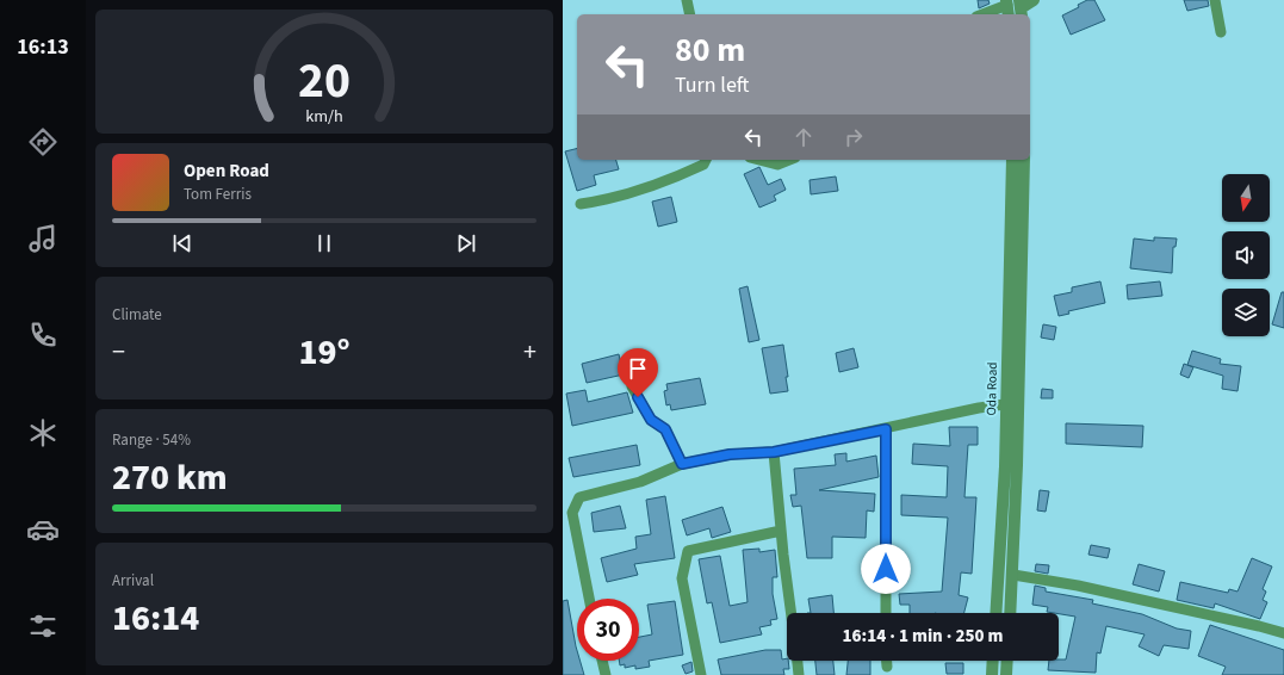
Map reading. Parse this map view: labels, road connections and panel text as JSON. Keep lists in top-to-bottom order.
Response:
{
  "streets": {
    "street": ["Oda Road"]
  },
  "north": "bottom",
  "page": {
    "tabs": "16:13",
    "turn": ["80 m", "Turn left"],
    "song": ["Open Road", "Tom Ferris"],
    "tile": [
      "Climate",
      ["Range · 54%", "270 km"],
      ["Arrival", "16:14"]
    ],
    "heat": ["−", "19°", "+"],
    "limit": "30",
    "trip": "16:14 · 1 min · 250 m",
    "gauge": ["20", "km/h"]
  }
}
